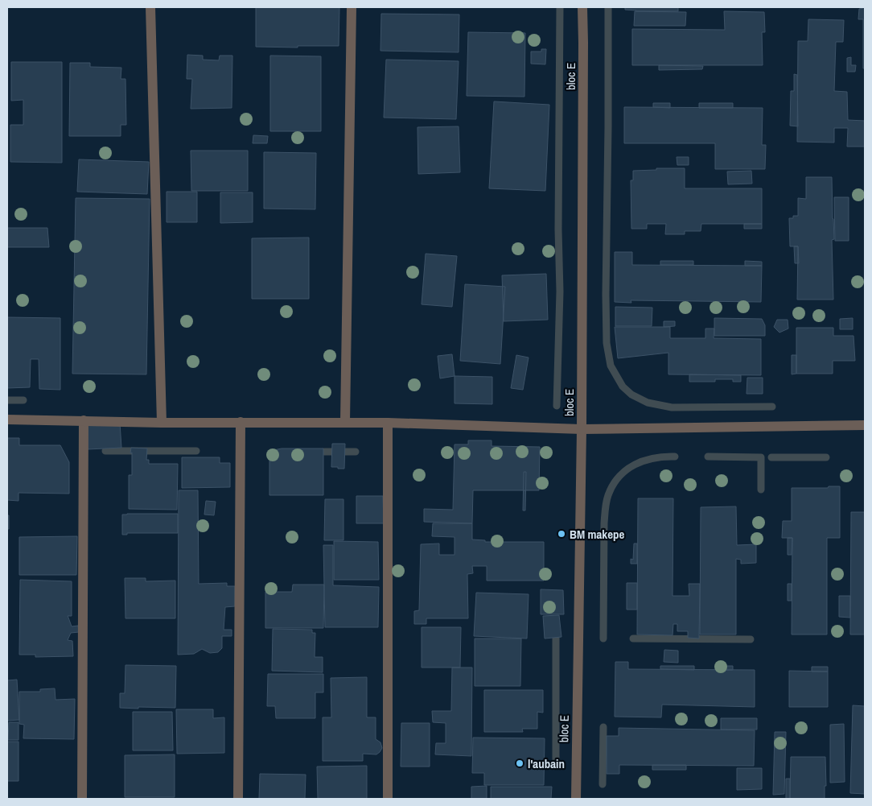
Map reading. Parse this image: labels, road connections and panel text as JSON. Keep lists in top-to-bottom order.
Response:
{
  "streets": {
    "street": ["bloc E"]
  },
  "places": ["BM makepe", "l'aubain"]
}
